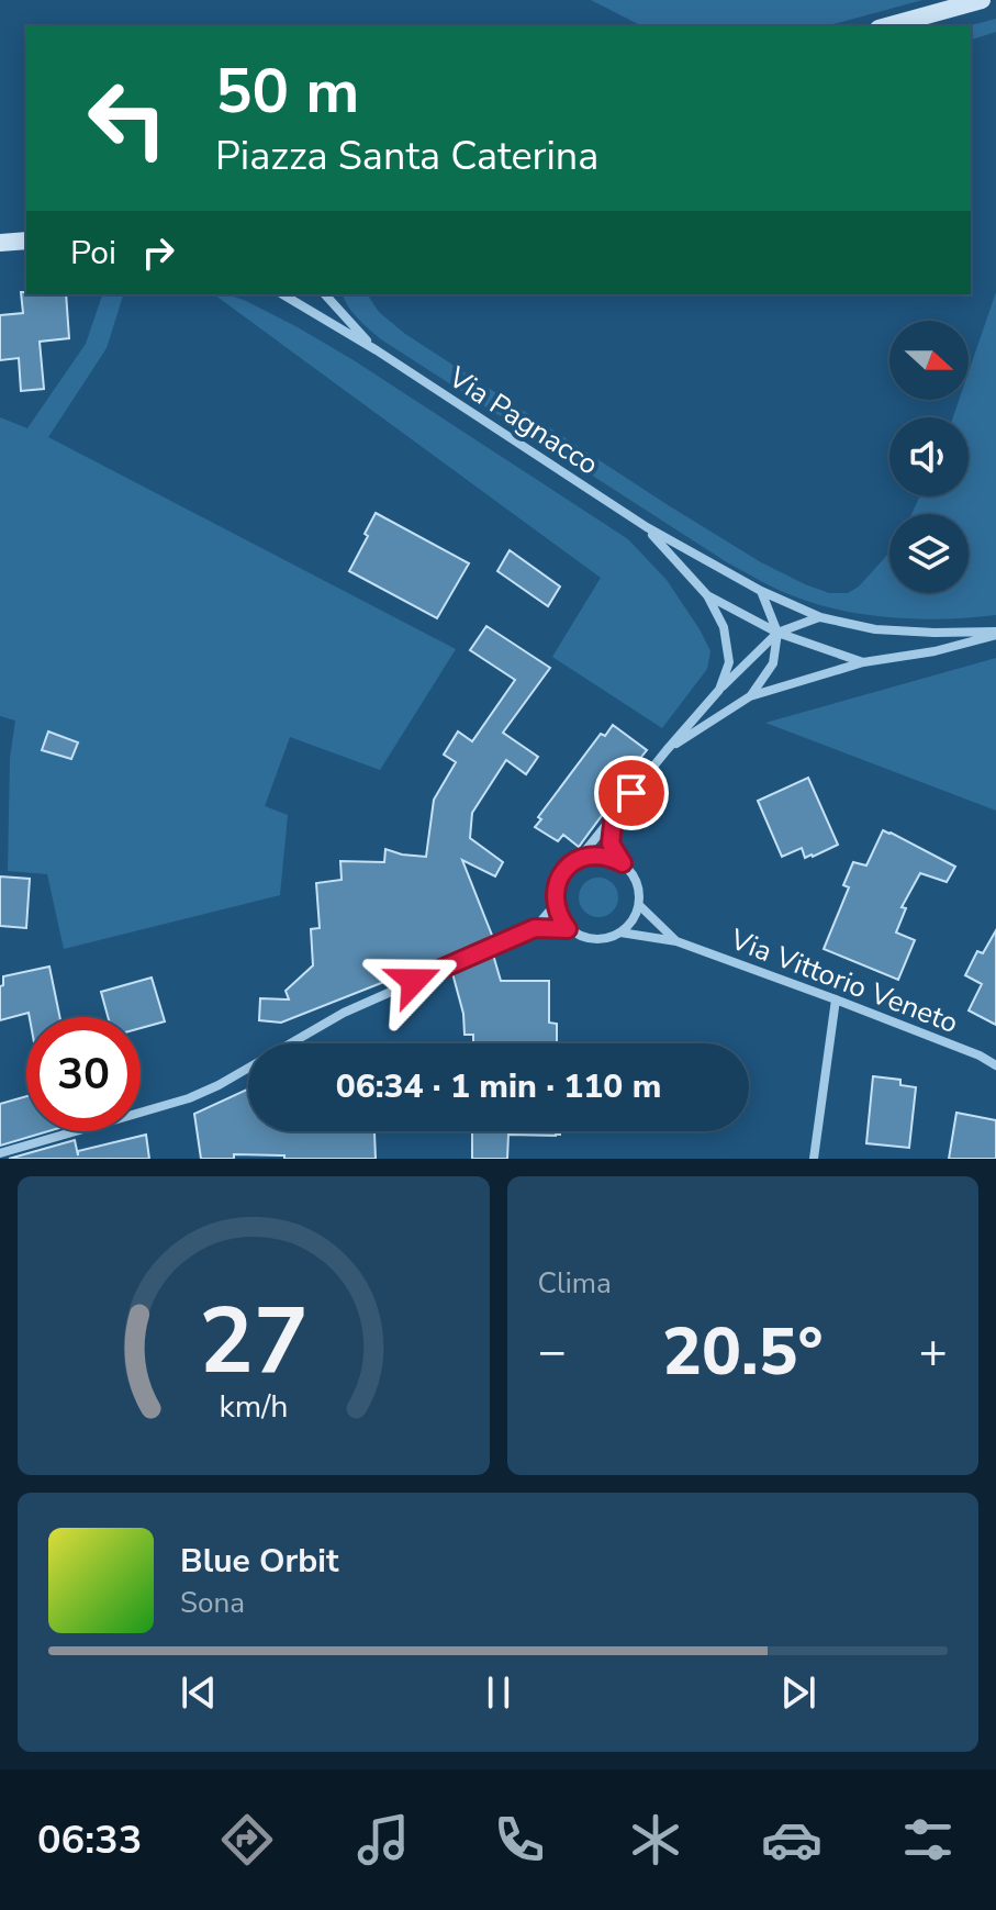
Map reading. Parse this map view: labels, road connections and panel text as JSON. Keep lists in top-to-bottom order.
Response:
{
  "streets": {
    "street": ["Via Pagnacco", "Via Vittorio Veneto"]
  },
  "crossings": [
    ["Via Pagnacco", "Via Vittorio Veneto"]
  ],
  "north": "right",
  "page": {
    "turn": ["50 m", "Piazza Santa Caterina"],
    "then": "Poi",
    "limit": "30",
    "trip": "06:34 · 1 min · 110 m",
    "tile": "Clima",
    "heat": ["−", "20.5°", "+"],
    "song": ["Blue Orbit", "Sona"],
    "tabs": "06:33",
    "gauge": ["27", "km/h"]
  }
}
